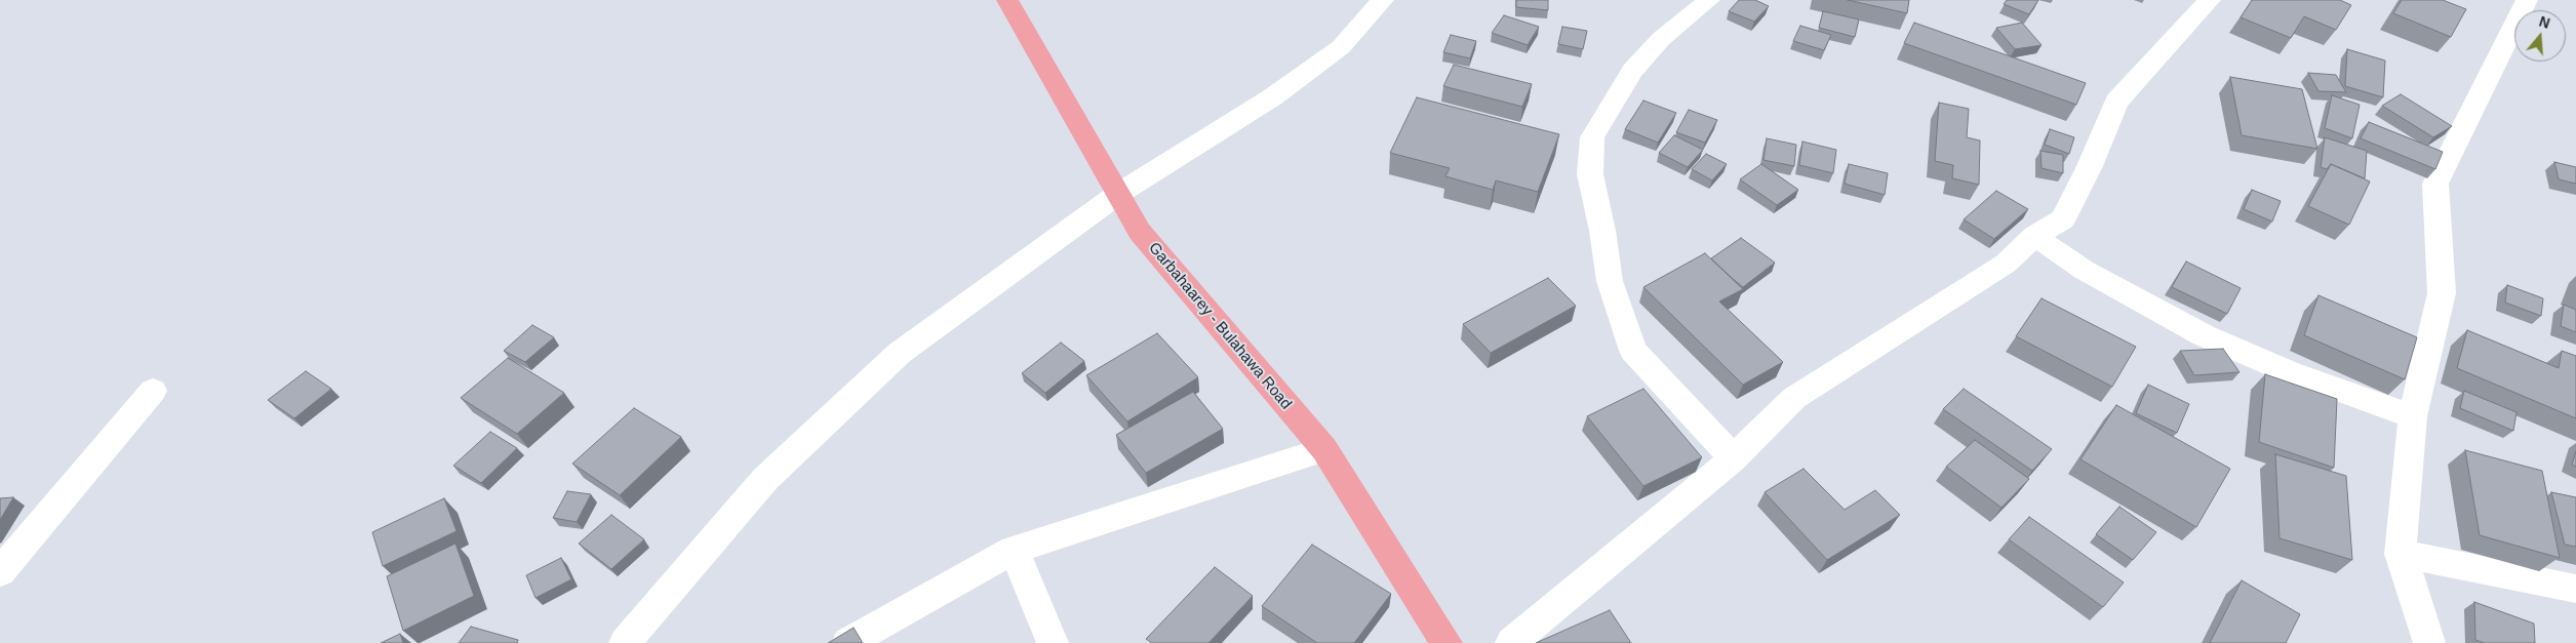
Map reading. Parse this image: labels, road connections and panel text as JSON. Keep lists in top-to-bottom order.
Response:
{
  "streets": {
    "main road": ["Garbahaarey - Bulahawa Road"]
  },
  "north": "top"
}
